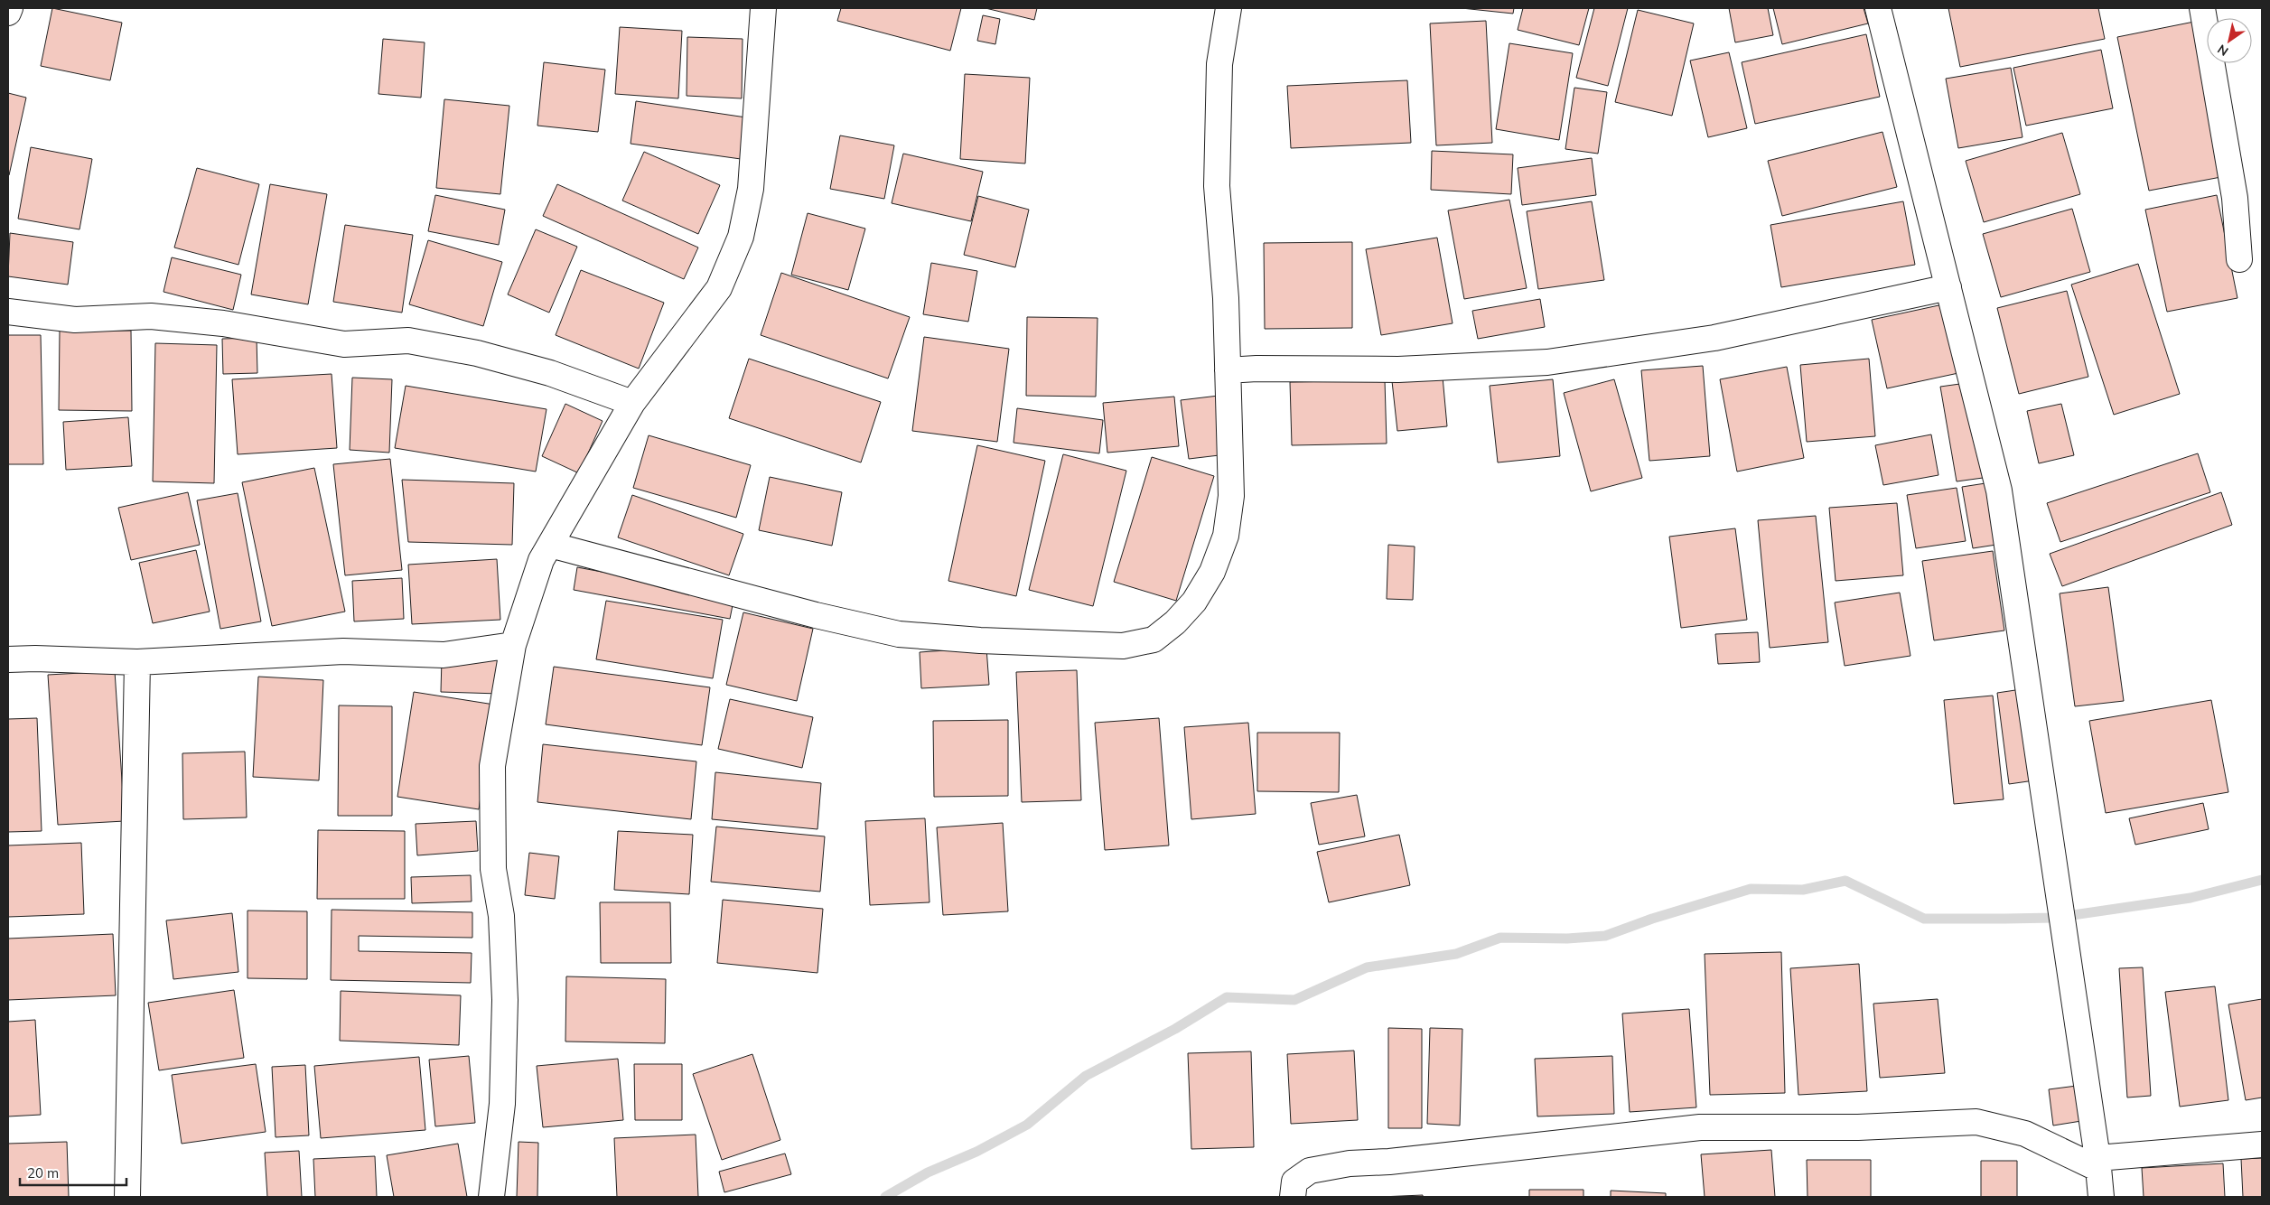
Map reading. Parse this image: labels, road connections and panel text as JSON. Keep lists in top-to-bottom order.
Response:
{
  "scale_bar": "20 m",
  "north": "bottom left"
}
